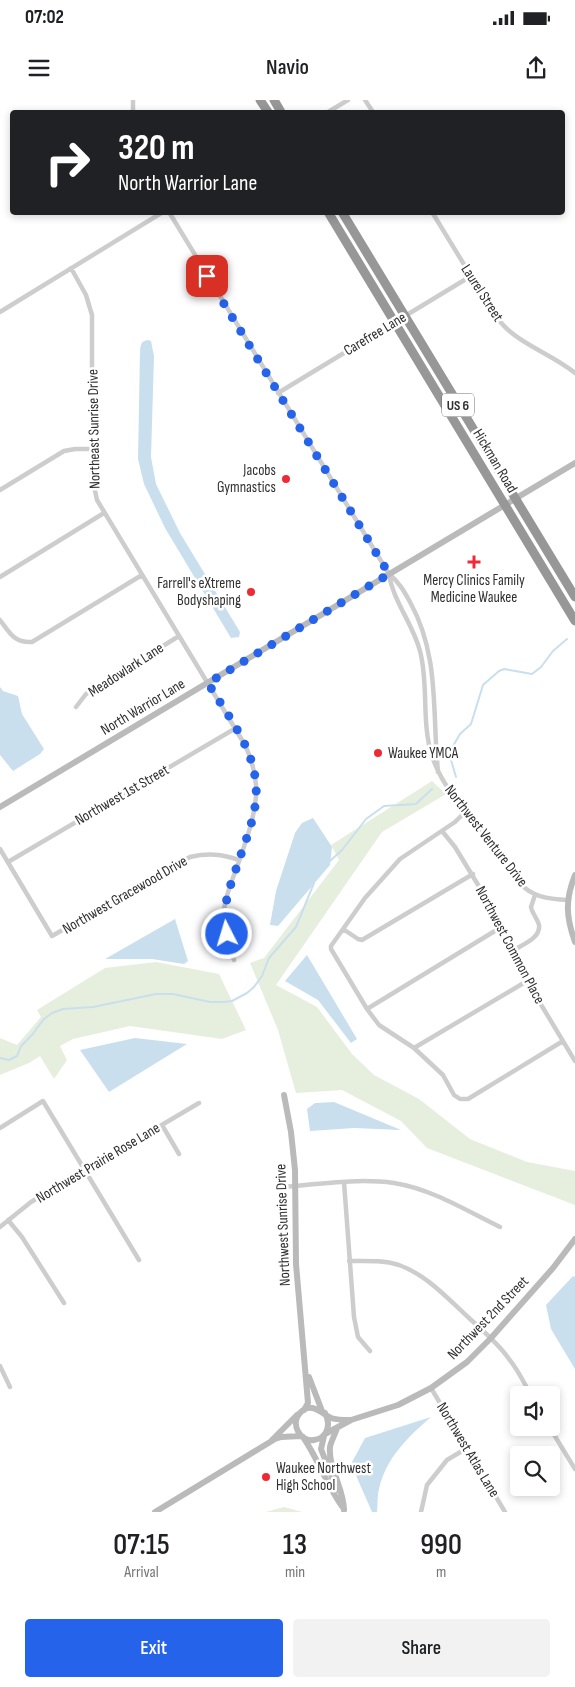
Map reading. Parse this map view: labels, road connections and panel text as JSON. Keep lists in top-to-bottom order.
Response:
{
  "streets": {
    "highway": ["US 6", "Hickman Road"],
    "street": [
      "Laurel Street",
      "Carefree Lane",
      "Northeast Sunrise Drive",
      "Meadowlark Lane",
      "North Warrior Lane",
      "Northwest 1st Street",
      "Northwest Venture Drive",
      "Northwest Gracewood Drive",
      "Northwest Common Place",
      "Northwest Prairie Rose Lane",
      "Northwest Sunrise Drive",
      "Northwest 2nd Street",
      "Northwest Atlas Lane"
    ]
  },
  "crossings": [
    ["Laurel Street", "Carefree Lane"],
    ["Carefree Lane", "Hickman Road"],
    ["Northeast Sunrise Drive", "Meadowlark Lane"],
    ["Northeast Sunrise Drive", "North Warrior Lane"],
    ["Hickman Road", "North Warrior Lane"],
    ["North Warrior Lane", "Northwest Venture Drive"],
    ["Northwest 1st Street", "Northwest Gracewood Drive"],
    ["Northwest Sunrise Drive", "Northwest 2nd Street"],
    ["Northwest 2nd Street", "Northwest Atlas Lane"]
  ],
  "places": {
    "other": [
      "Jacobs Gymnastics",
      "Farrell's eXtreme Bodyshaping",
      "Waukee YMCA",
      "Waukee Northwest High School"
    ],
    "health": ["Mercy Clinics Family Medicine Waukee"]
  },
  "page": {
    "status": "07:02",
    "header": "Navio",
    "turn": ["320 m", "North Warrior Lane"],
    "eta": [
      "07:15",
      "Arrival",
      "13",
      "min",
      "990",
      "m"
    ],
    "buttons": ["Exit", "Share"]
  }
}
